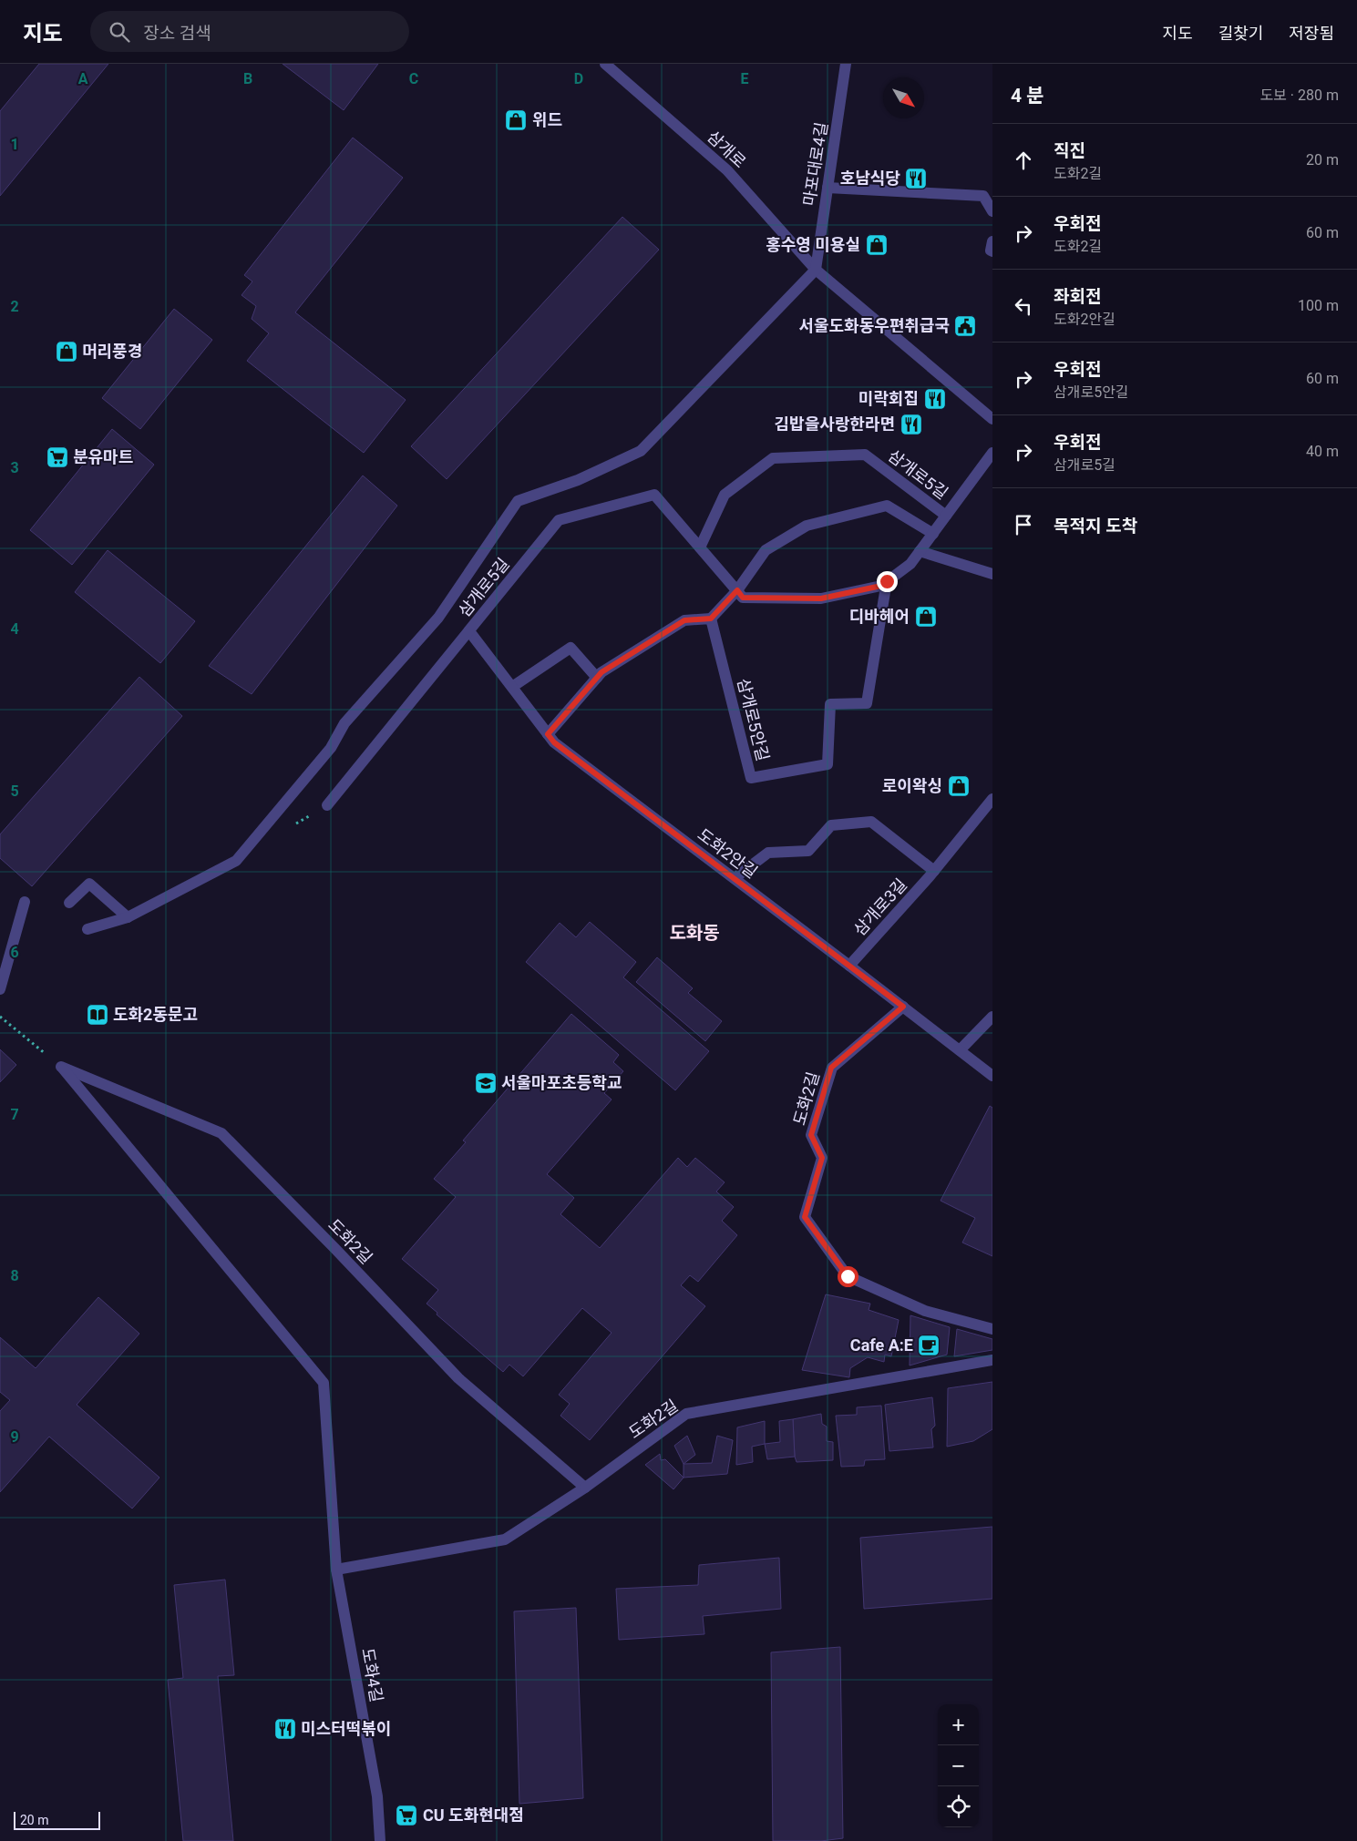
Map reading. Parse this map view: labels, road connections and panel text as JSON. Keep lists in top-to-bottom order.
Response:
{
  "streets": {
    "street": [
      "삼개로",
      "마포대로4길",
      "삼개로5길",
      "삼개로5안길",
      "도화2안길",
      "삼개로3길",
      "도화2길",
      "도화4길"
    ]
  },
  "crossings": [
    ["삼개로", "마포대로4길"],
    ["삼개로5길", "삼개로5안길"],
    ["삼개로5길", "도화2안길"],
    ["도화2안길", "삼개로3길"],
    ["도화2안길", "도화2길"],
    ["도화2길", "도화4길"]
  ],
  "districts": ["도화동"],
  "places": {
    "shop": [
      "위드",
      "홍수영 미용실",
      "머리풍경",
      "디바헤어",
      "로이왁싱"
    ],
    "restaurant": [
      "호남식당",
      "미락회집",
      "김밥을사랑한라면",
      "미스터떡볶이"
    ],
    "public building": ["서울도화동우편취급국"],
    "supermarket": ["분유마트", "CU 도화현대점"],
    "library": ["도화2동문고"],
    "school or university": ["서울마포초등학교"],
    "cafe": ["Cafe A:E"]
  },
  "scale_bar": "20 m",
  "north": "bottom right",
  "page": {
    "header": "지도",
    "search": "장소 검색",
    "nav": ["지도", "길찾기", "저장됨"],
    "heading": ["4 분", "도보 · 280 m"],
    "list": [
      ["직진", "도화2길", "20 m"],
      ["우회전", "도화2길", "60 m"],
      ["좌회전", "도화2안길", "100 m"],
      ["우회전", "삼개로5안길", "60 m"],
      ["우회전", "삼개로5길", "40 m"],
      "목적지 도착"
    ],
    "map_buttons": ["+", "−"],
    "scale": "20 m"
  },
  "grid": {
    "columns": [
      "A",
      "B",
      "C",
      "D",
      "E"
    ],
    "rows": [
      "1",
      "2",
      "3",
      "4",
      "5",
      "6",
      "7",
      "8",
      "9"
    ]
  }
}
